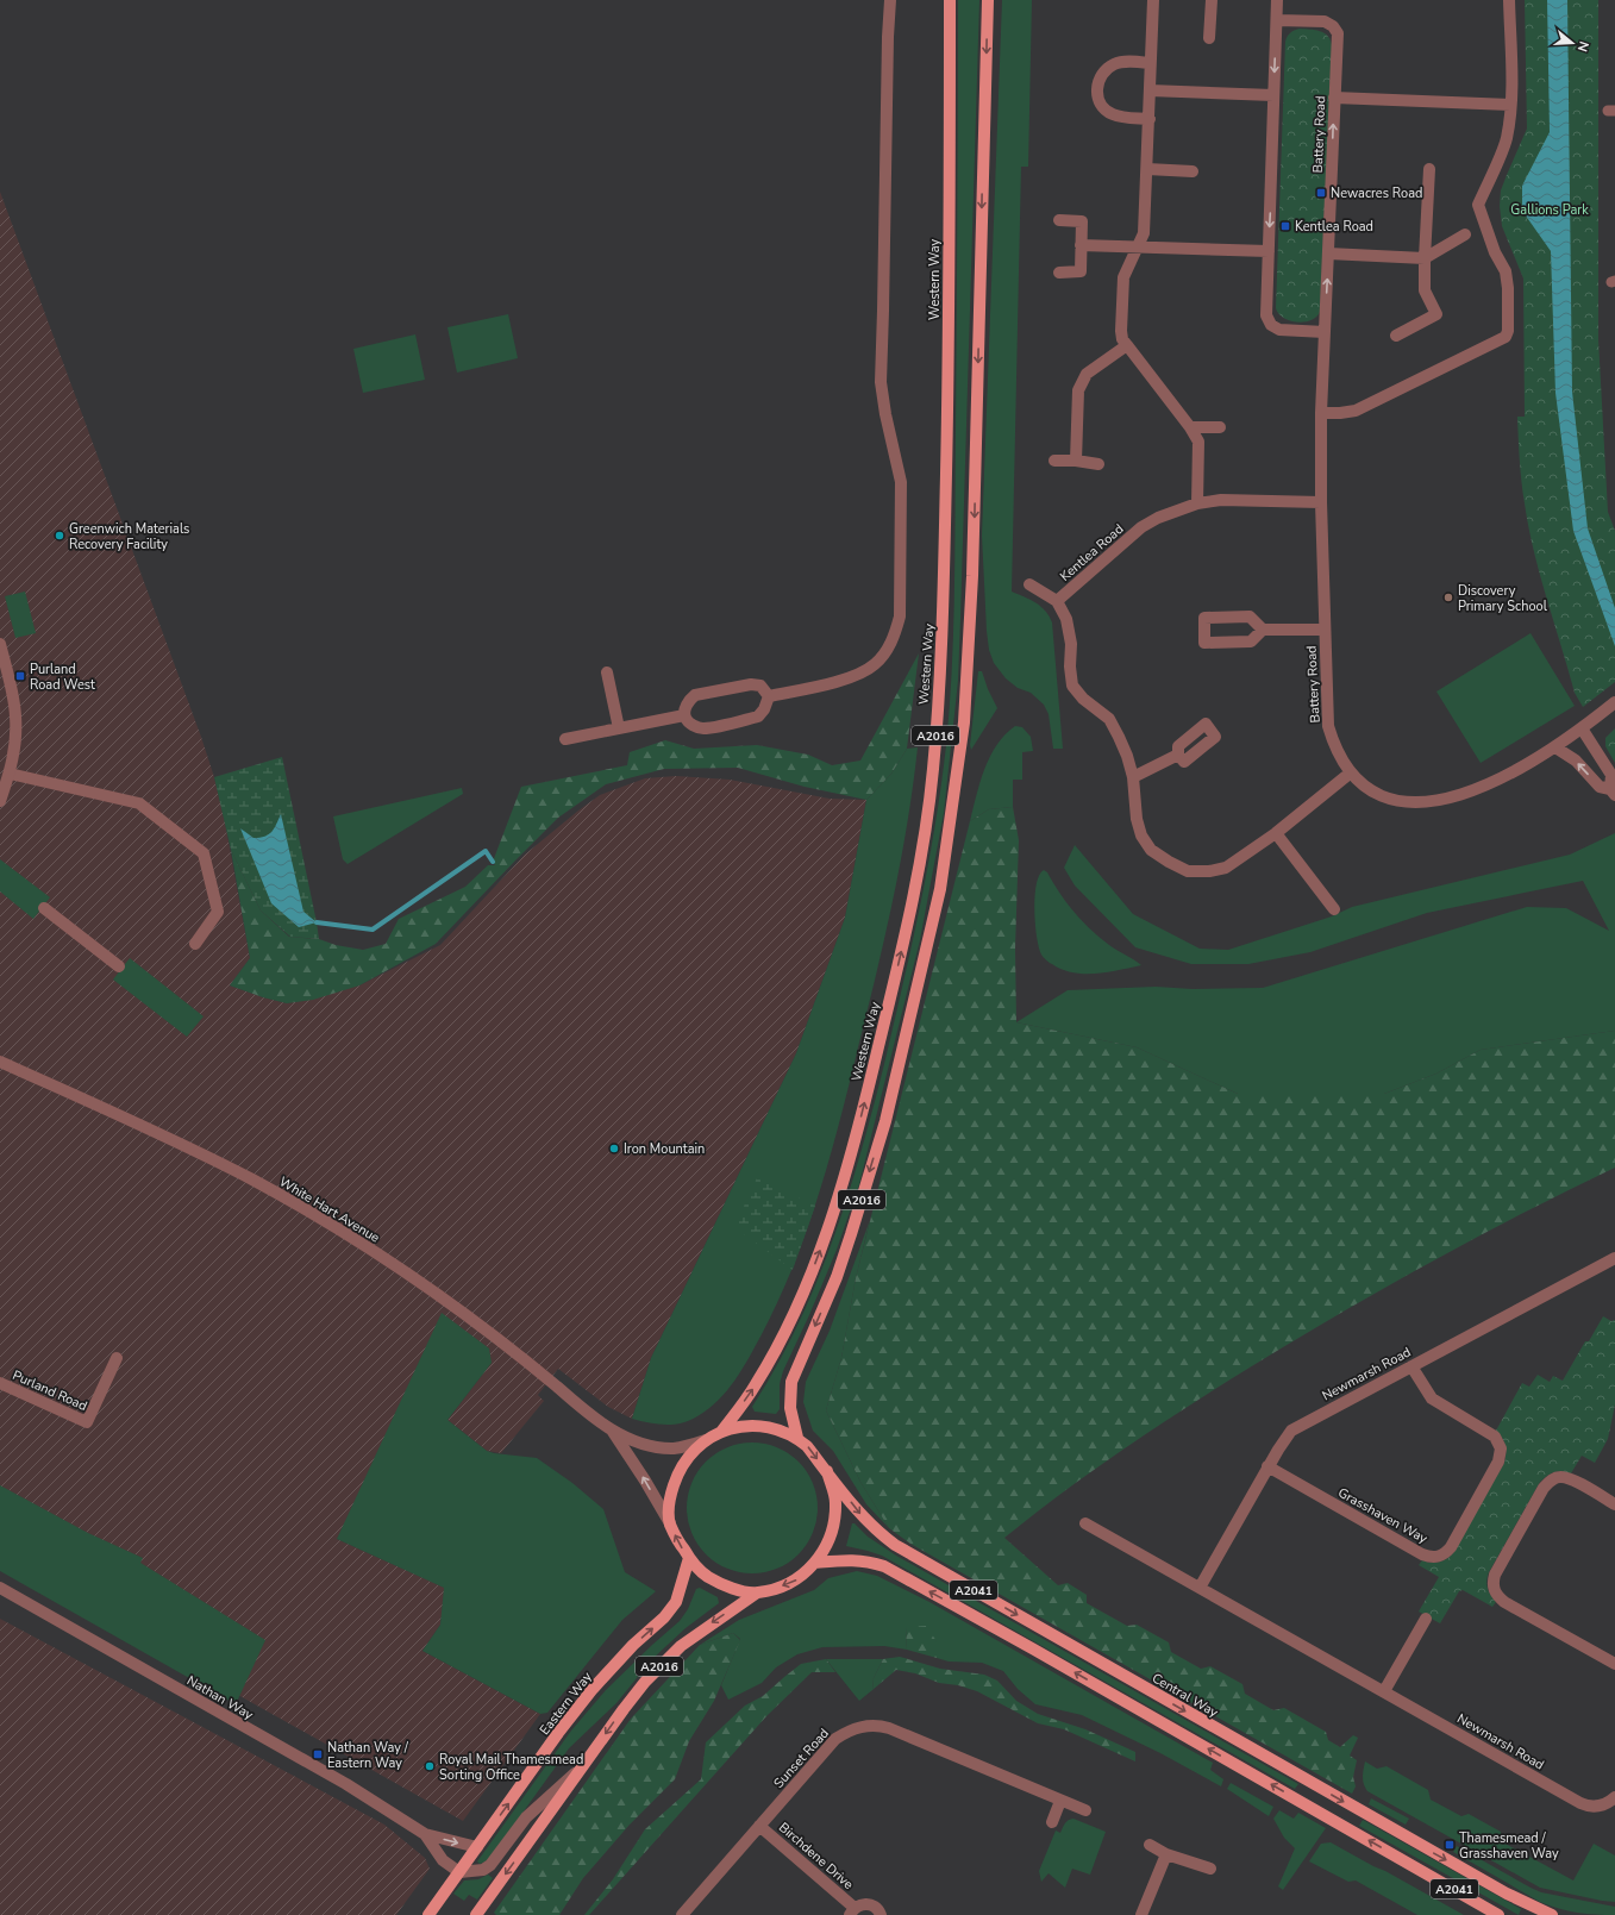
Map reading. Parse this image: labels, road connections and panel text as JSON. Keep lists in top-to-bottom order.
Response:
{
  "streets": {
    "main road": [
      "Western Way",
      "A2016",
      "A2041",
      "Central Way",
      "Eastern Way"
    ],
    "street": [
      "Battery Road",
      "Kentlea Road",
      "White Hart Avenue",
      "Newmarsh Road",
      "Purland Road",
      "Grasshaven Way",
      "Nathan Way",
      "Sunset Road",
      "Birchdene Drive"
    ]
  },
  "crossings": [
    ["Battery Road", "Kentlea Road"],
    ["Western Way", "A2016"],
    ["Western Way", "White Hart Avenue"],
    ["Western Way", "A2041"],
    ["Western Way", "Central Way"],
    ["Western Way", "Eastern Way"],
    ["A2016", "White Hart Avenue"],
    ["A2016", "A2041"],
    ["A2016", "Central Way"],
    ["A2016", "Eastern Way"],
    ["White Hart Avenue", "A2041"],
    ["White Hart Avenue", "Central Way"],
    ["White Hart Avenue", "Eastern Way"],
    ["Newmarsh Road", "Grasshaven Way"],
    ["A2041", "Central Way"],
    ["A2041", "Eastern Way"],
    ["Central Way", "Eastern Way"],
    ["Nathan Way", "Eastern Way"],
    ["Sunset Road", "Birchdene Drive"]
  ],
  "parks": ["Gallions Park"],
  "places": {
    "transit": [
      "Newacres Road",
      "Kentlea Road",
      "Purland Road West",
      "Nathan Way / Eastern Way",
      "Thamesmead / Grasshaven Way"
    ],
    "other": [
      "Greenwich Materials Recovery Facility",
      "Discovery Primary School",
      "Iron Mountain",
      "Royal Mail Thamesmead Sorting Office"
    ]
  },
  "north": "right"
}
